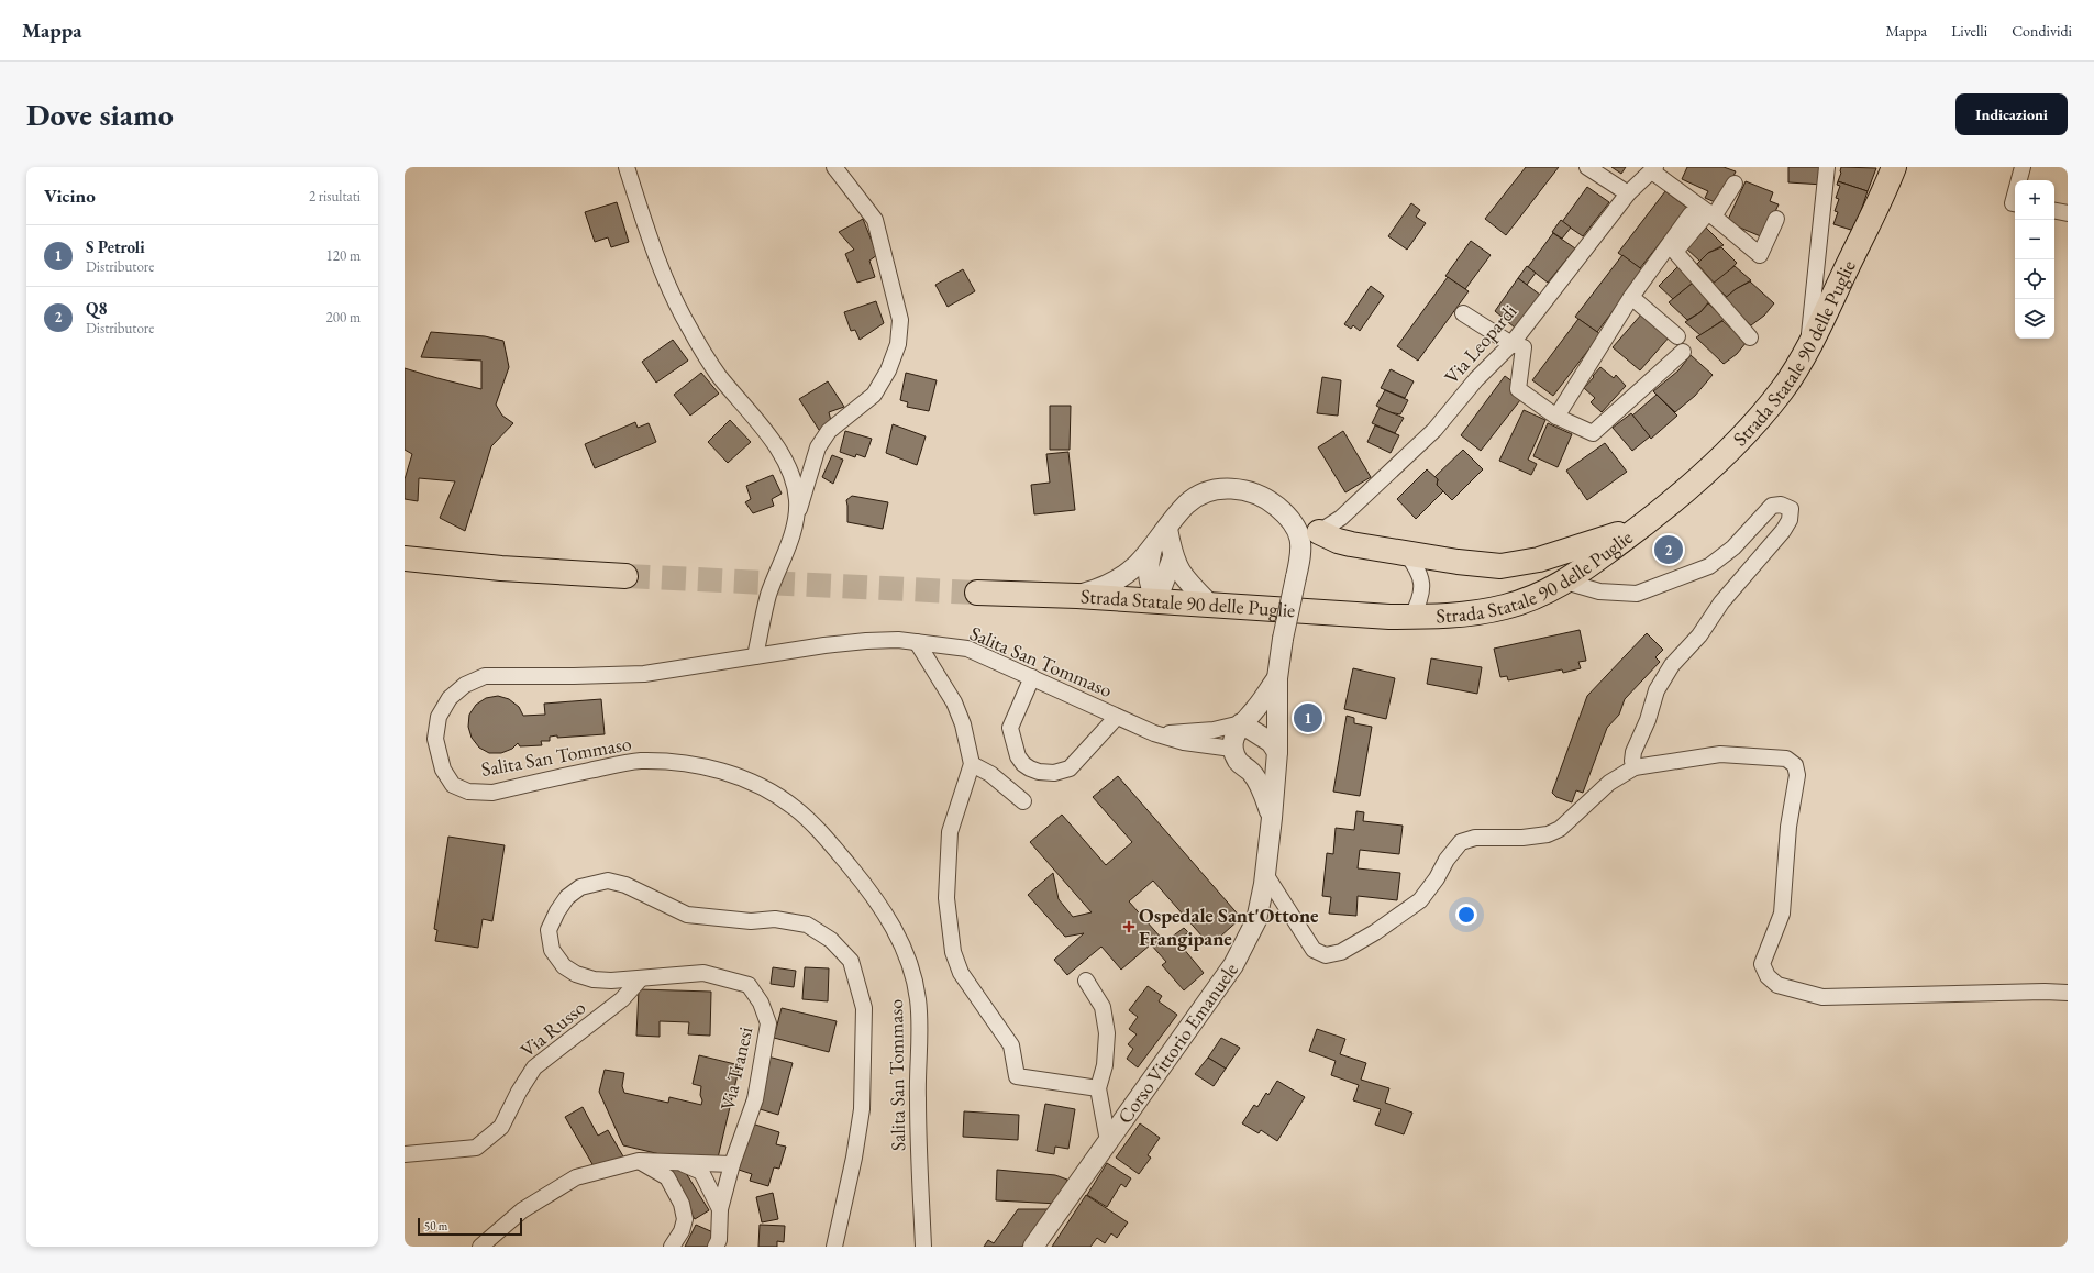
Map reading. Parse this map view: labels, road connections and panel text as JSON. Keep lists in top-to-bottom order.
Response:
{
  "streets": {
    "main road": ["Strada Statale 90 delle Puglie"],
    "street": [
      "Via Leopardi",
      "Salita San Tommaso",
      "Via Russo",
      "Corso Vittorio Emanuele",
      "Via Tranesi"
    ]
  },
  "crossings": [
    ["Via Leopardi", "Corso Vittorio Emanuele"],
    ["Strada Statale 90 delle Puglie", "Corso Vittorio Emanuele"],
    ["Salita San Tommaso", "Via Russo"],
    ["Salita San Tommaso", "Corso Vittorio Emanuele"],
    ["Salita San Tommaso", "Via Tranesi"],
    ["Via Russo", "Via Tranesi"]
  ],
  "places": {
    "health": ["Ospedale Sant'Ottone Frangipane"]
  },
  "scale_bar": "50 m",
  "page": {
    "header": "Mappa",
    "nav": ["Mappa", "Livelli", "Condividi"],
    "buttons": "Indicazioni",
    "title": "Dove siamo",
    "heading": ["Vicino", "2 risultati"],
    "map_buttons": ["+", "−"],
    "list": [
      {
        "mark": "1",
        "name": "S Petroli",
        "note": "Distributore",
        "value": "120 m"
      },
      {
        "mark": "2",
        "name": "Q8",
        "note": "Distributore",
        "value": "200 m"
      }
    ],
    "pins": ["2", "1"],
    "scale": "50 m"
  }
}
